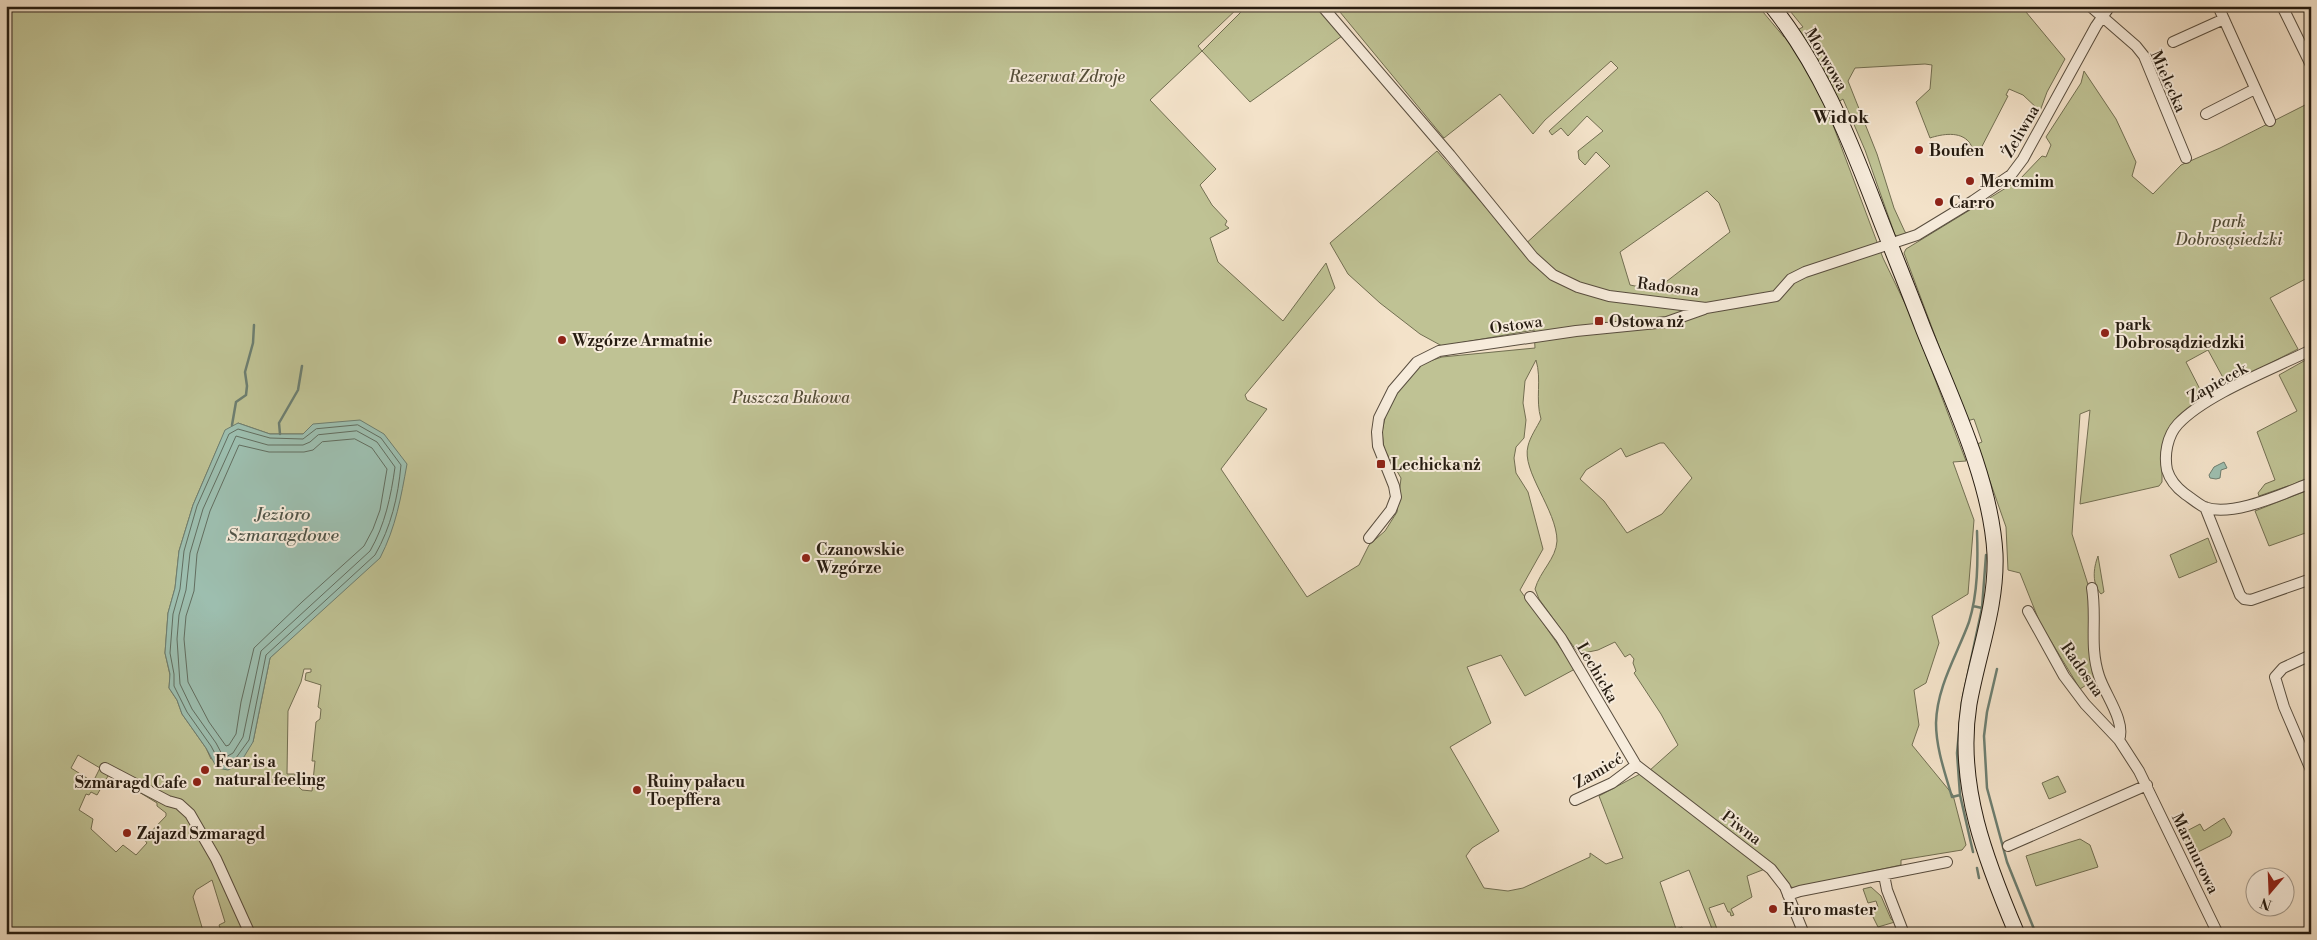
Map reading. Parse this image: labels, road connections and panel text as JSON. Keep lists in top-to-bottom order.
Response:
{
  "streets": {
    "main road": ["Morwowa"],
    "street": [
      "Mielecka",
      "Żeliwna",
      "Radosna",
      "Ostowa",
      "Zapiecek",
      "Lechicka",
      "Zamieć",
      "Piwna",
      "Marmurowa"
    ]
  },
  "crossings": [
    ["Morwowa", "Żeliwna"],
    ["Morwowa", "Radosna"],
    ["Mielecka", "Żeliwna"],
    ["Żeliwna", "Radosna"],
    ["Radosna", "Ostowa"],
    ["Radosna", "Marmurowa"],
    ["Lechicka", "Zamieć"],
    ["Lechicka", "Piwna"],
    ["Zamieć", "Piwna"]
  ],
  "districts": ["Widok"],
  "water": ["Jezioro Szmaragdowe"],
  "parks": ["Rezerwat Zdroje", "park Dobrosąsiedzki", "Puszcza Bukowa"],
  "places": {
    "other": [
      "Boufen",
      "Mercmim",
      "Carro",
      "park Dobrosądziedzki",
      "Wzgórze Armatnie",
      "Czanowskie Wzgórze",
      "Fear is a natural feeling",
      "Szmaragd Cafe",
      "Ruiny pałacu Toepffera",
      "Zajazd Szmaragd",
      "Euro master"
    ],
    "transit": ["Ostowa nż", "Lechicka nż"]
  },
  "north": "bottom"
}
